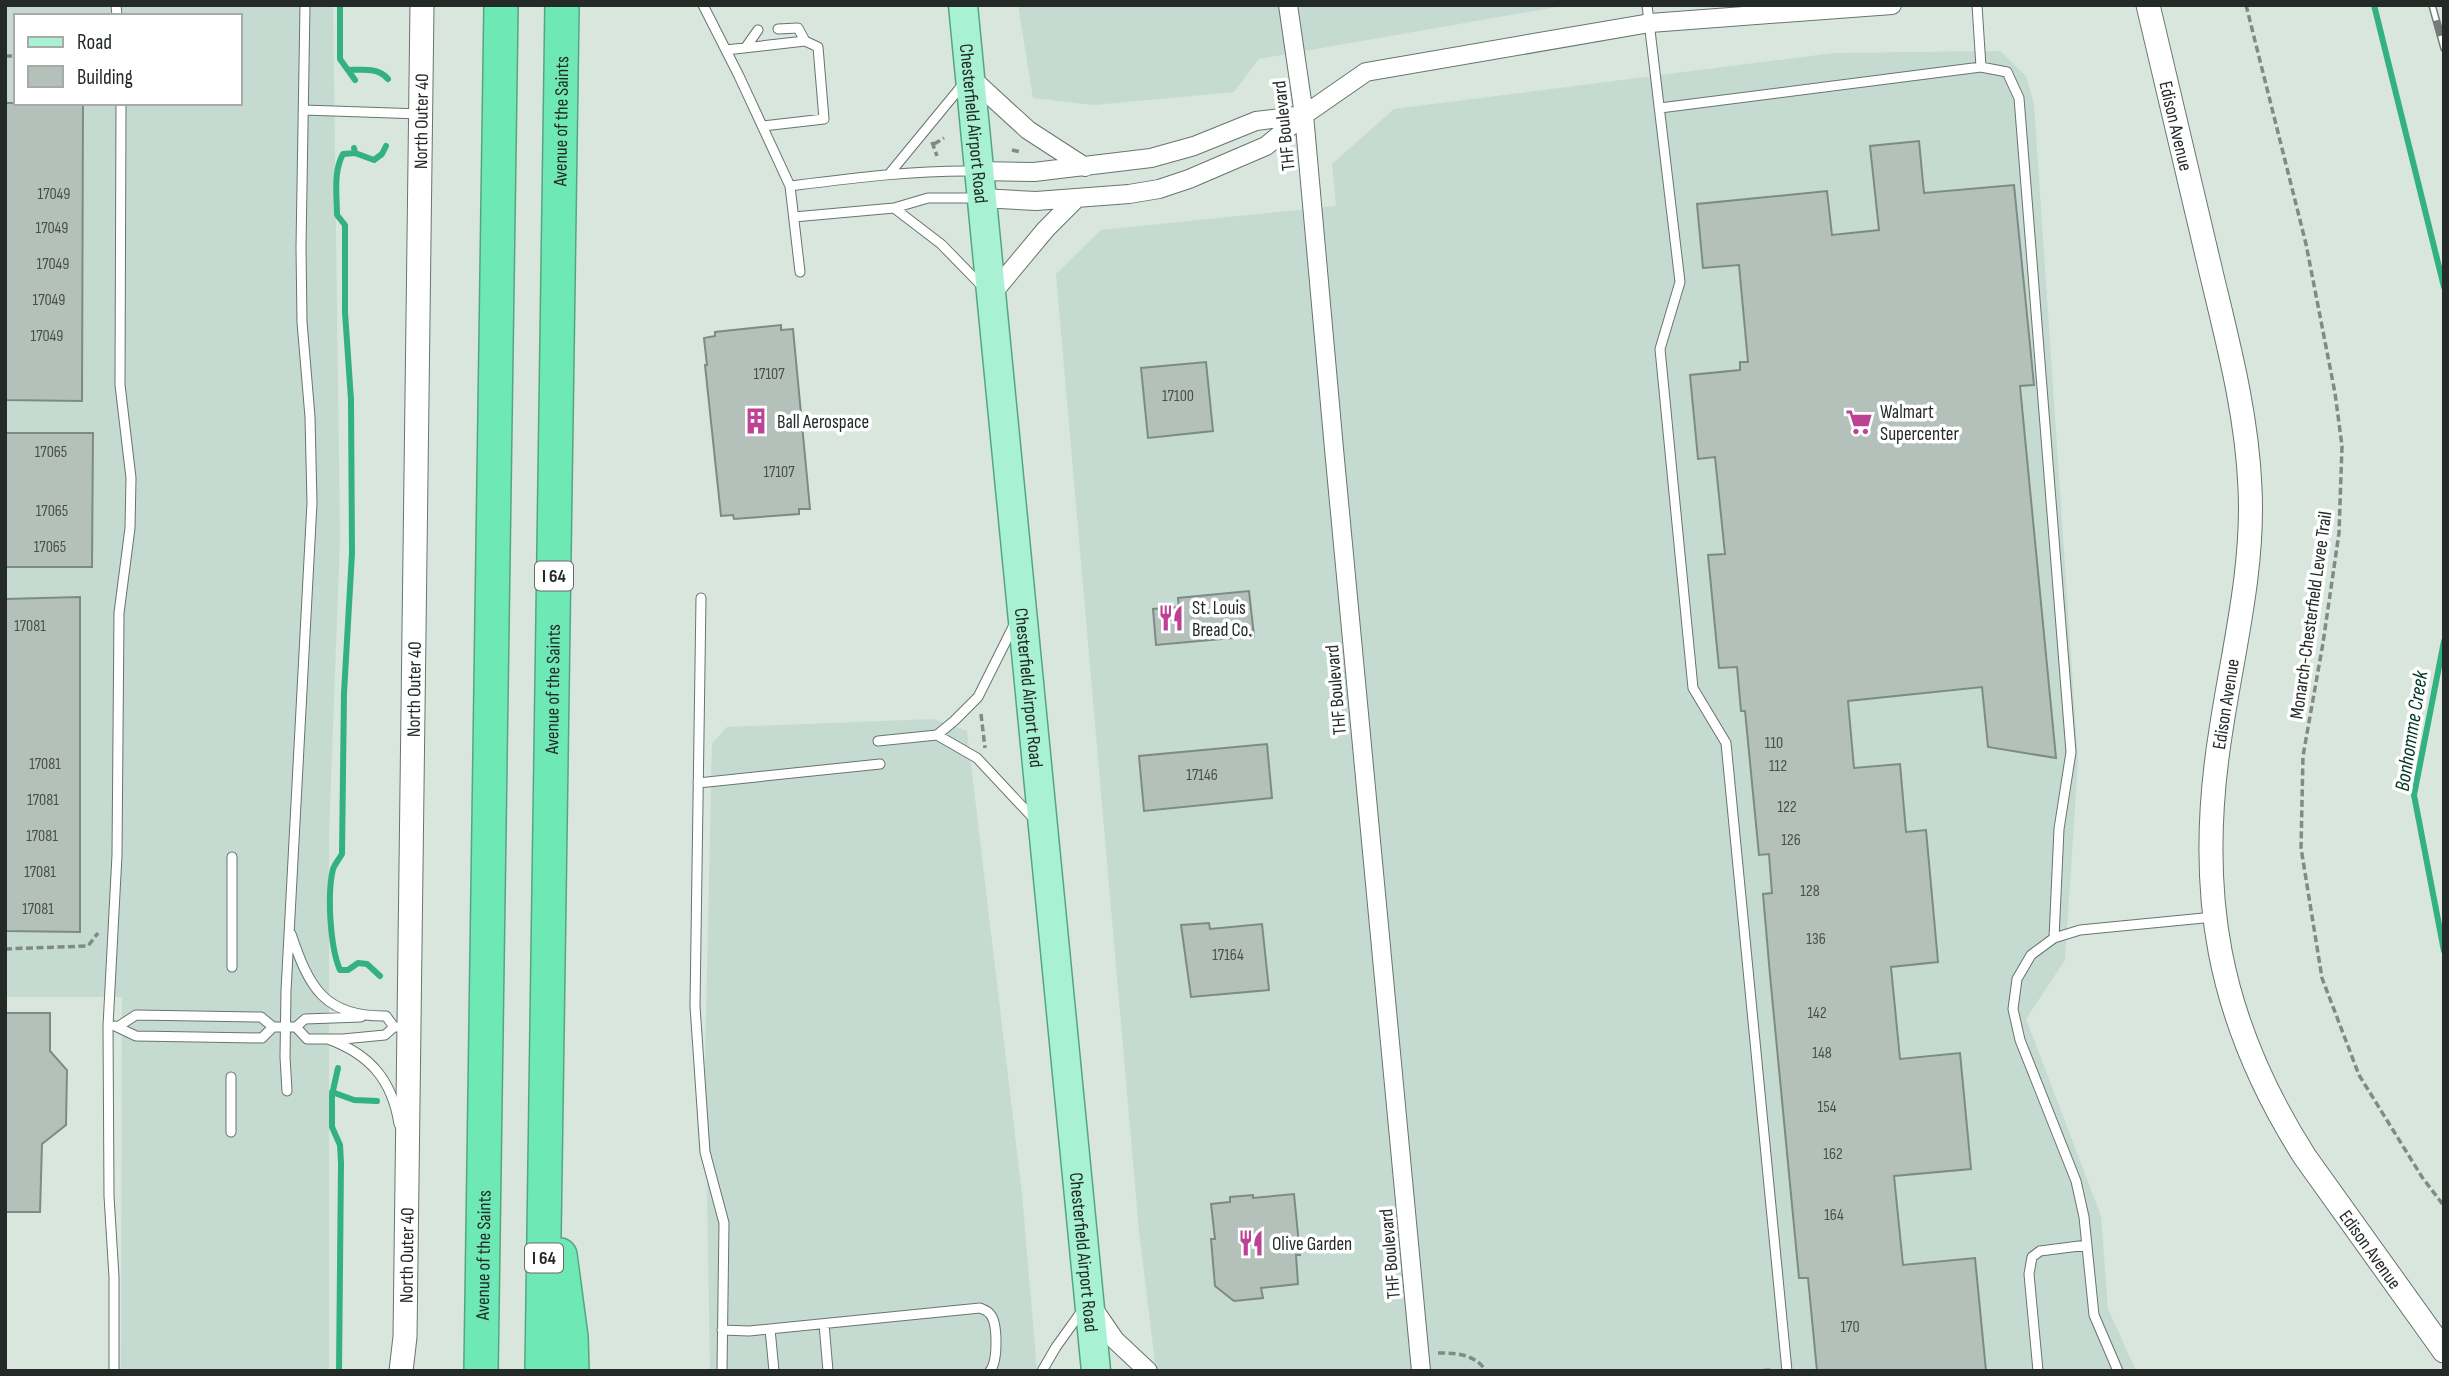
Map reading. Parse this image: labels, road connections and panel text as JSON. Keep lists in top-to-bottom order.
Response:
{
  "streets": {
    "highway": ["Avenue of the Saints", "I 64"],
    "main road": ["Chesterfield Airport Road"],
    "street": ["North Outer 40", "THF Boulevard", "Edison Avenue"],
    "path": ["Monarch-Chesterfield Levee Trail"]
  },
  "water": ["Bonhomme Creek"],
  "places": {
    "building": ["Ball Aerospace"],
    "supermarket": ["Walmart Supercenter"],
    "restaurant": ["St. Louis Bread Co.", "Olive Garden"]
  },
  "house_numbers": [
    "17049",
    "17049",
    "17049",
    "17049",
    "17049",
    "17107",
    "17100",
    "17065",
    "17107",
    "17065",
    "17065",
    "17081",
    "110",
    "17081",
    "112",
    "17146",
    "17081",
    "122",
    "17081",
    "126",
    "17081",
    "128",
    "17081",
    "136",
    "17164",
    "142",
    "148",
    "154",
    "162",
    "164",
    "170"
  ],
  "legend": ["Road", "Building"]
}
